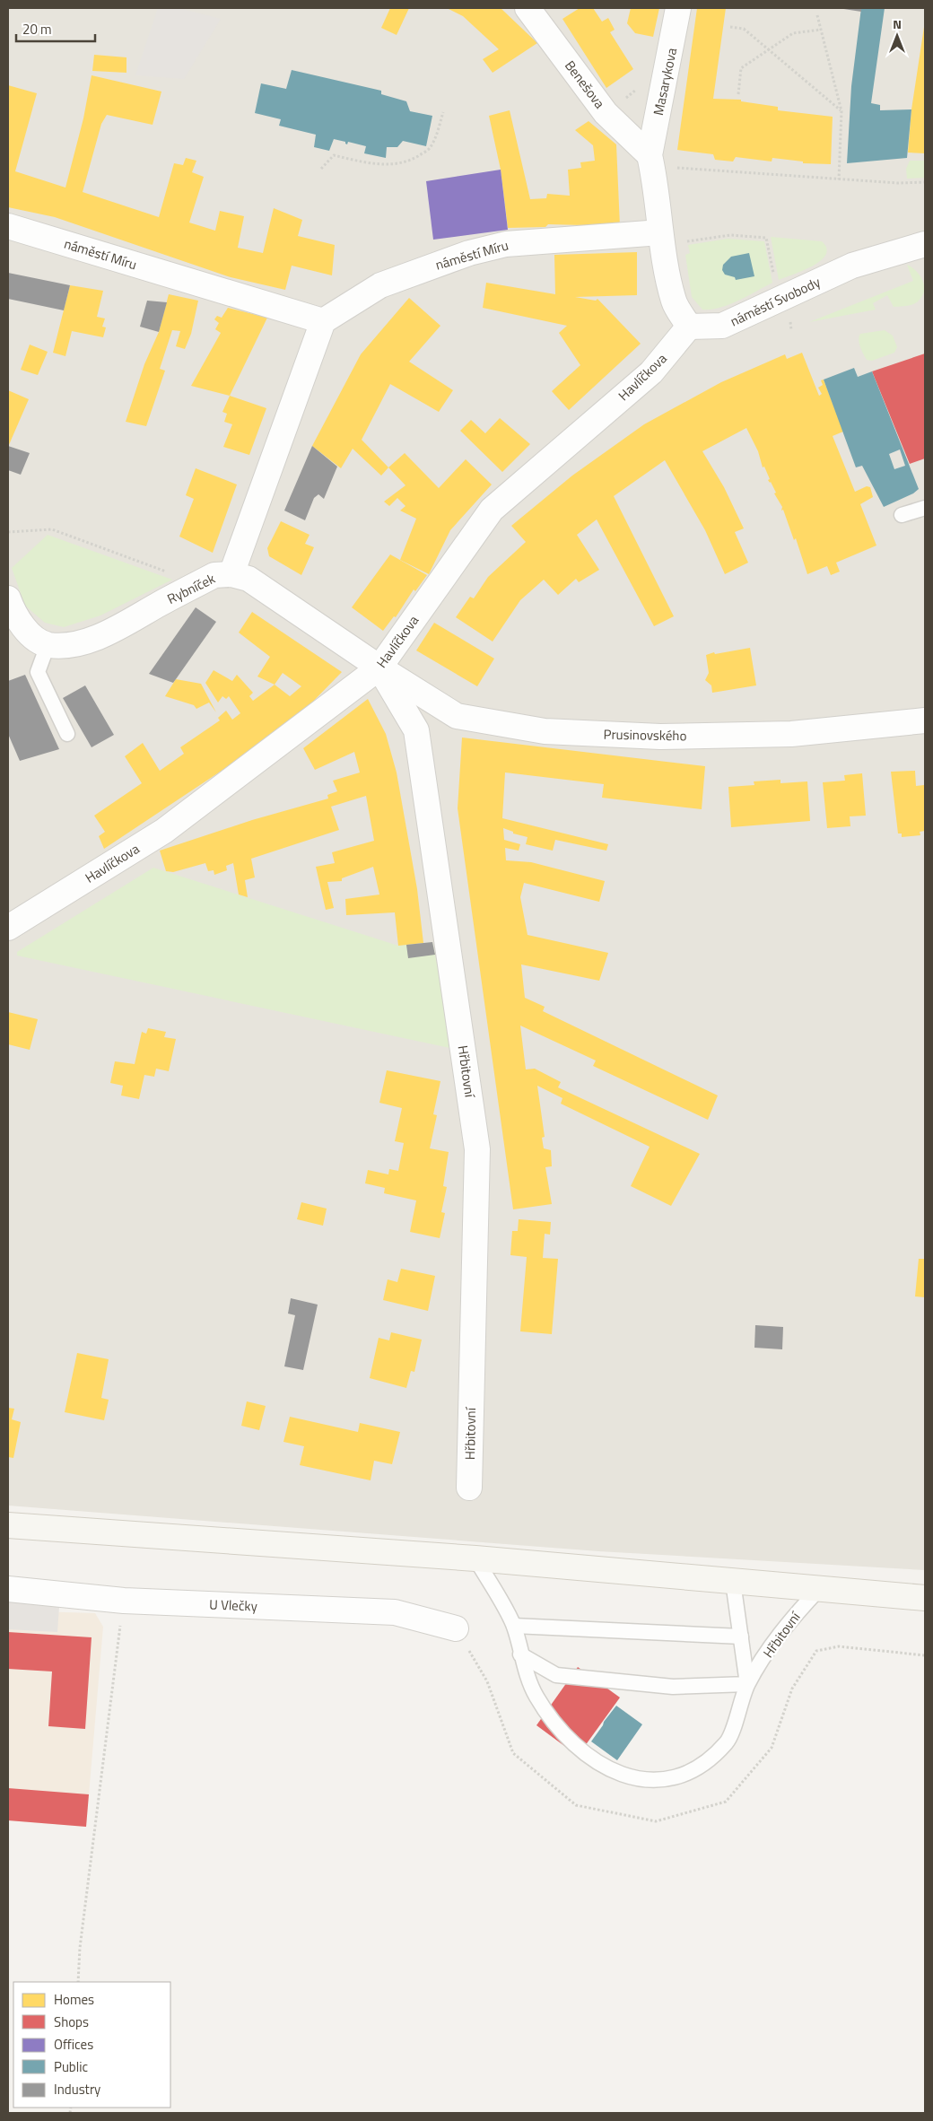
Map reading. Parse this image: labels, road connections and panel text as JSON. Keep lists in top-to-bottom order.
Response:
{
  "streets": {
    "street": [
      "Masarykova",
      "Benešova",
      "náměstí Míru",
      "náměstí Svobody",
      "Havlíčkova",
      "Rybníček",
      "Prusinovského",
      "Hřbitovní",
      "U Vlečky"
    ]
  },
  "crossings": [
    ["Masarykova", "Benešova"],
    ["náměstí Svobody", "Havlíčkova"],
    ["Havlíčkova", "Rybníček"],
    ["Havlíčkova", "Prusinovského"],
    ["Havlíčkova", "Hřbitovní"],
    ["Rybníček", "Prusinovského"],
    ["Rybníček", "Hřbitovní"],
    ["Prusinovského", "Hřbitovní"]
  ],
  "legend": [
    "Homes",
    "Shops",
    "Offices",
    "Public",
    "Industry"
  ],
  "scale_bar": "20 m",
  "north": "top"
}
